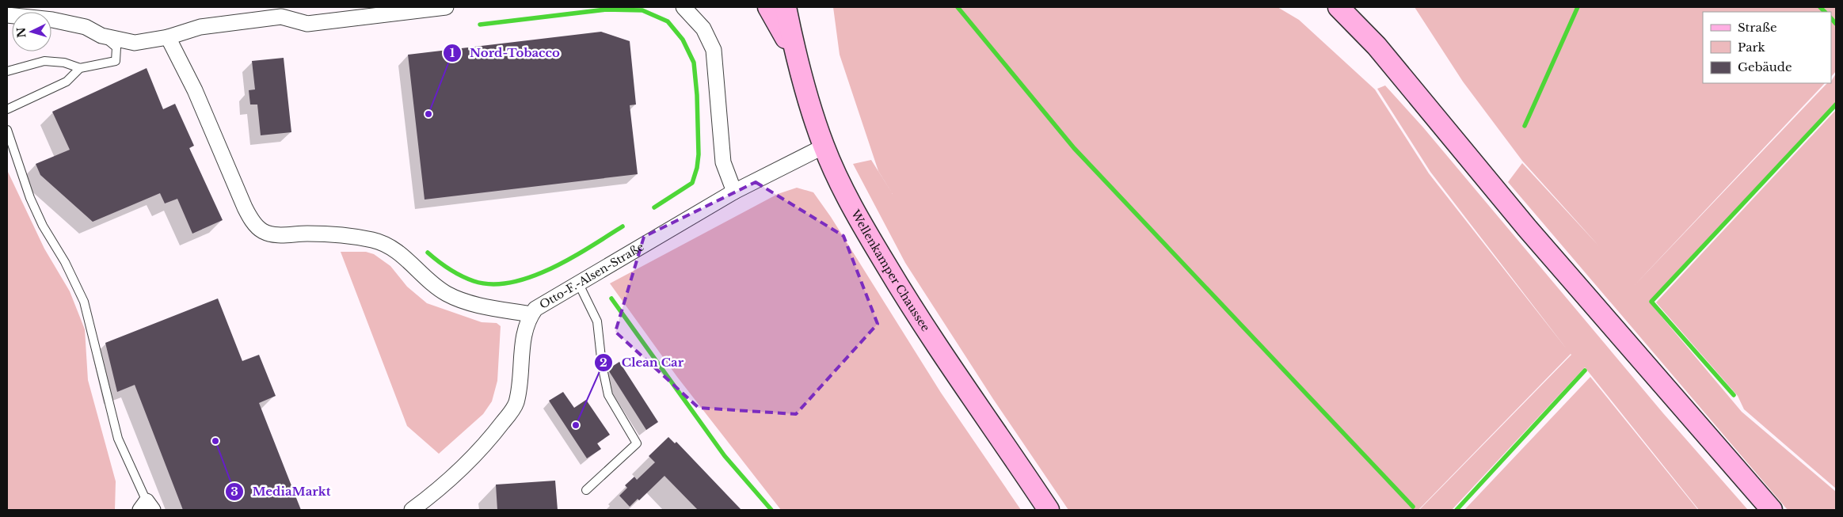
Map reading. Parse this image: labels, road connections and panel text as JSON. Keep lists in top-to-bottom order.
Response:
{
  "streets": {
    "main road": ["Wellenkamper Chaussee"],
    "street": ["Otto-F.-Alsen-Straße"]
  },
  "crossings": [
    ["Wellenkamper Chaussee", "Otto-F.-Alsen-Straße"]
  ],
  "places": ["Nord-Tobacco", "Clean Car", "MediaMarkt"],
  "legend": ["Straße", "Park", "Gebäude"],
  "north": "left"
}
